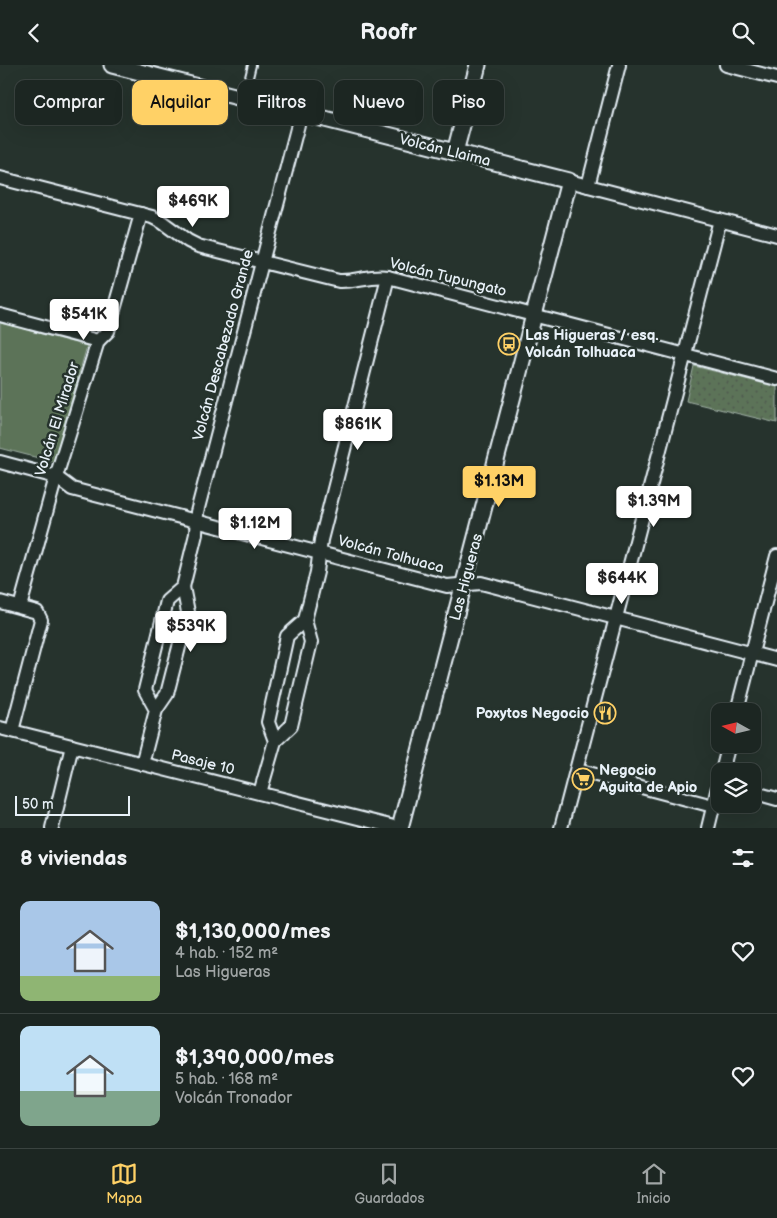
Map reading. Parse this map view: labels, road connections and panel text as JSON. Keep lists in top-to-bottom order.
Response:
{
  "streets": {
    "street": [
      "Volcán Llaima",
      "Volcán Tupungato",
      "Volcán Descabezado Grande",
      "Volcán El Mirador",
      "Volcán Tolhuaca",
      "Las Higueras",
      "Pasaje 10"
    ]
  },
  "crossings": [
    ["Volcán Llaima", "Las Higueras"],
    ["Volcán Tupungato", "Volcán Descabezado Grande"],
    ["Volcán Tupungato", "Volcán El Mirador"],
    ["Volcán Tupungato", "Las Higueras"],
    ["Volcán Descabezado Grande", "Volcán Tolhuaca"],
    ["Volcán Descabezado Grande", "Pasaje 10"],
    ["Volcán El Mirador", "Volcán Tolhuaca"],
    ["Volcán Tolhuaca", "Las Higueras"],
    ["Las Higueras", "Pasaje 10"]
  ],
  "places": {
    "bus stop": ["Las Higueras / esq. Volcán Tolhuaca"],
    "restaurant": ["Poxytos Negocio"],
    "supermarket": ["Negocio Aguita de Apio"]
  },
  "scale_bar": "50 m",
  "north": "left",
  "page": {
    "header": "Roofr",
    "chip": [
      "Comprar",
      "Alquilar",
      "Filtros",
      "Nuevo",
      "Piso"
    ],
    "price": [
      "$469K",
      "$541K",
      "$861K",
      "$1.13M",
      "$1.39M",
      "$1.12M",
      "$644K",
      "$539K"
    ],
    "scale": "50 m",
    "heading": "8 viviendas",
    "list": [
      {
        "name": "$1,130,000/mes",
        "note": "4 hab. · 152 m² · Las Higueras"
      },
      {
        "name": "$1,390,000/mes",
        "note": "5 hab. · 168 m² · Volcán Tronador"
      }
    ],
    "tabs": ["Mapa", "Guardados", "Inicio"]
  }
}
